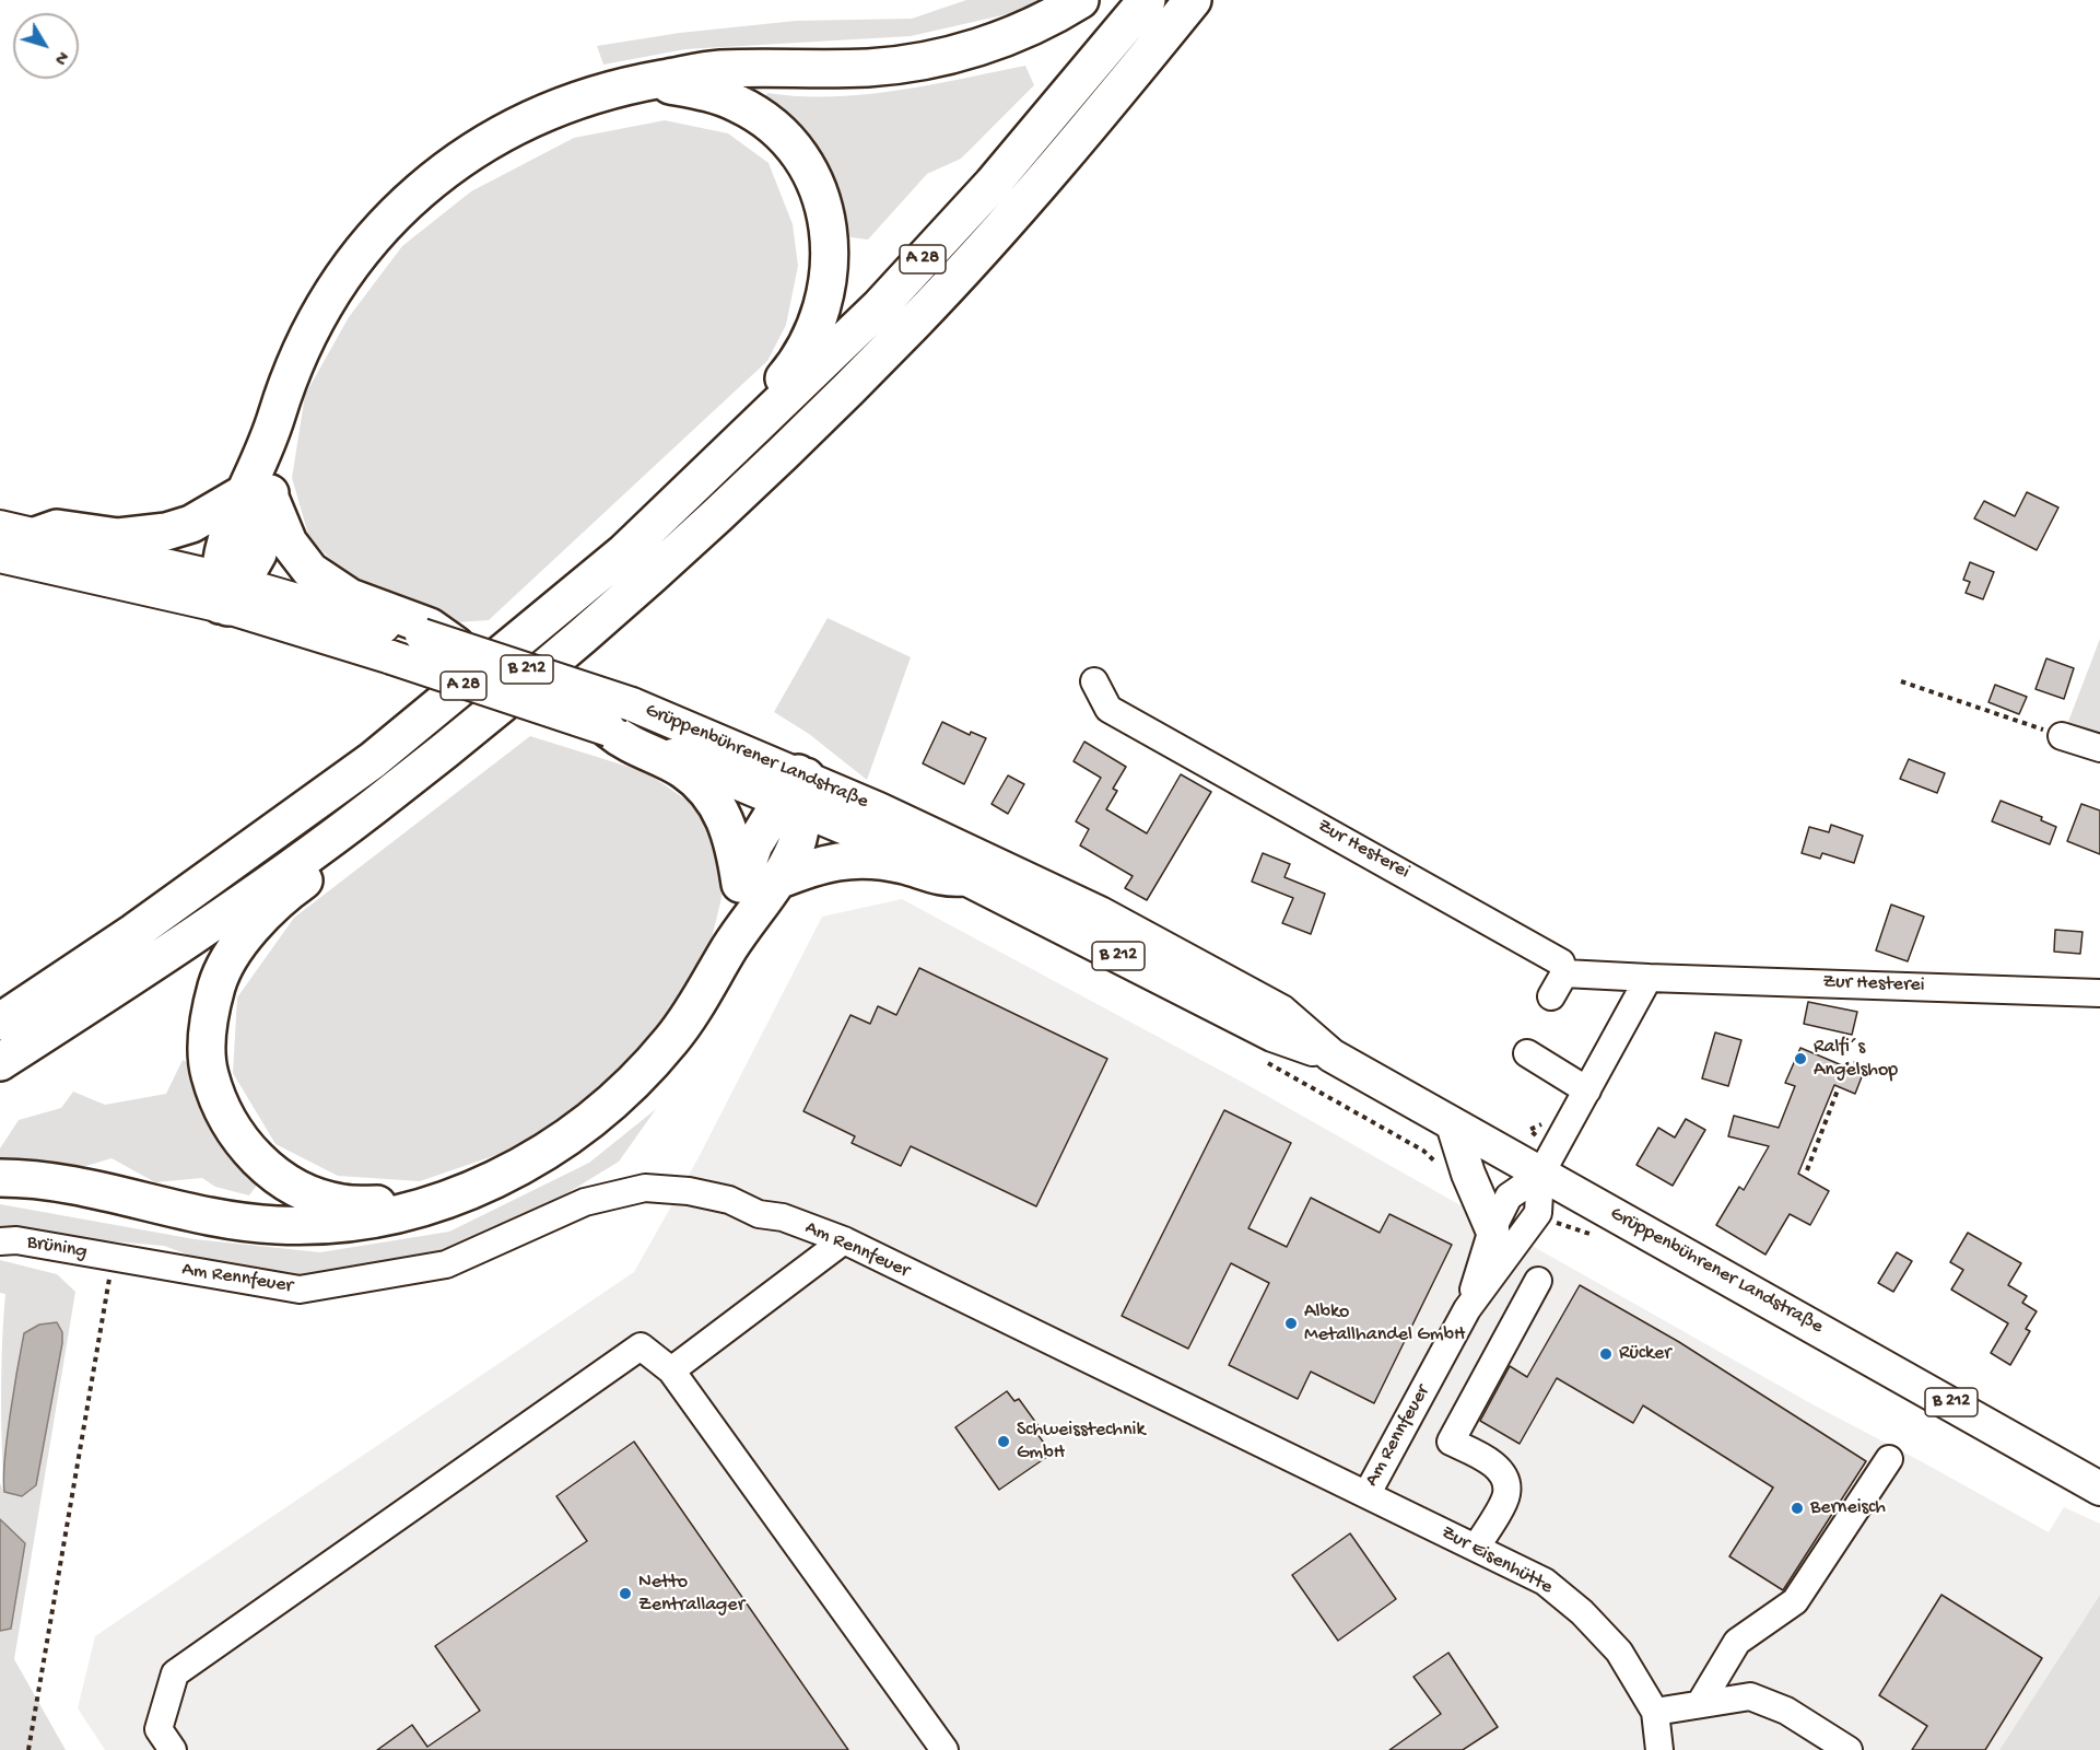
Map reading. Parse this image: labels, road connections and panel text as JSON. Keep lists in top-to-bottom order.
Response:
{
  "streets": {
    "highway": ["A 28"],
    "main road": ["B 212", "Grüppenbührener Landstraße"],
    "street": [
      "Zur Hesterei",
      "Brüning",
      "Am Rennfeuer",
      "Zur Eisenhütte"
    ]
  },
  "crossings": [
    ["Grüppenbührener Landstraße", "Am Rennfeuer"],
    ["Brüning", "Am Rennfeuer"],
    ["Am Rennfeuer", "Zur Eisenhütte"]
  ],
  "places": [
    "Ralfi´s Angelshop",
    "Albko Metallhandel GmbH",
    "Rücker",
    "Schweisstechnik GmbH",
    "Berneisch",
    "Netto Zentrallager"
  ],
  "north": "bottom right"
}
